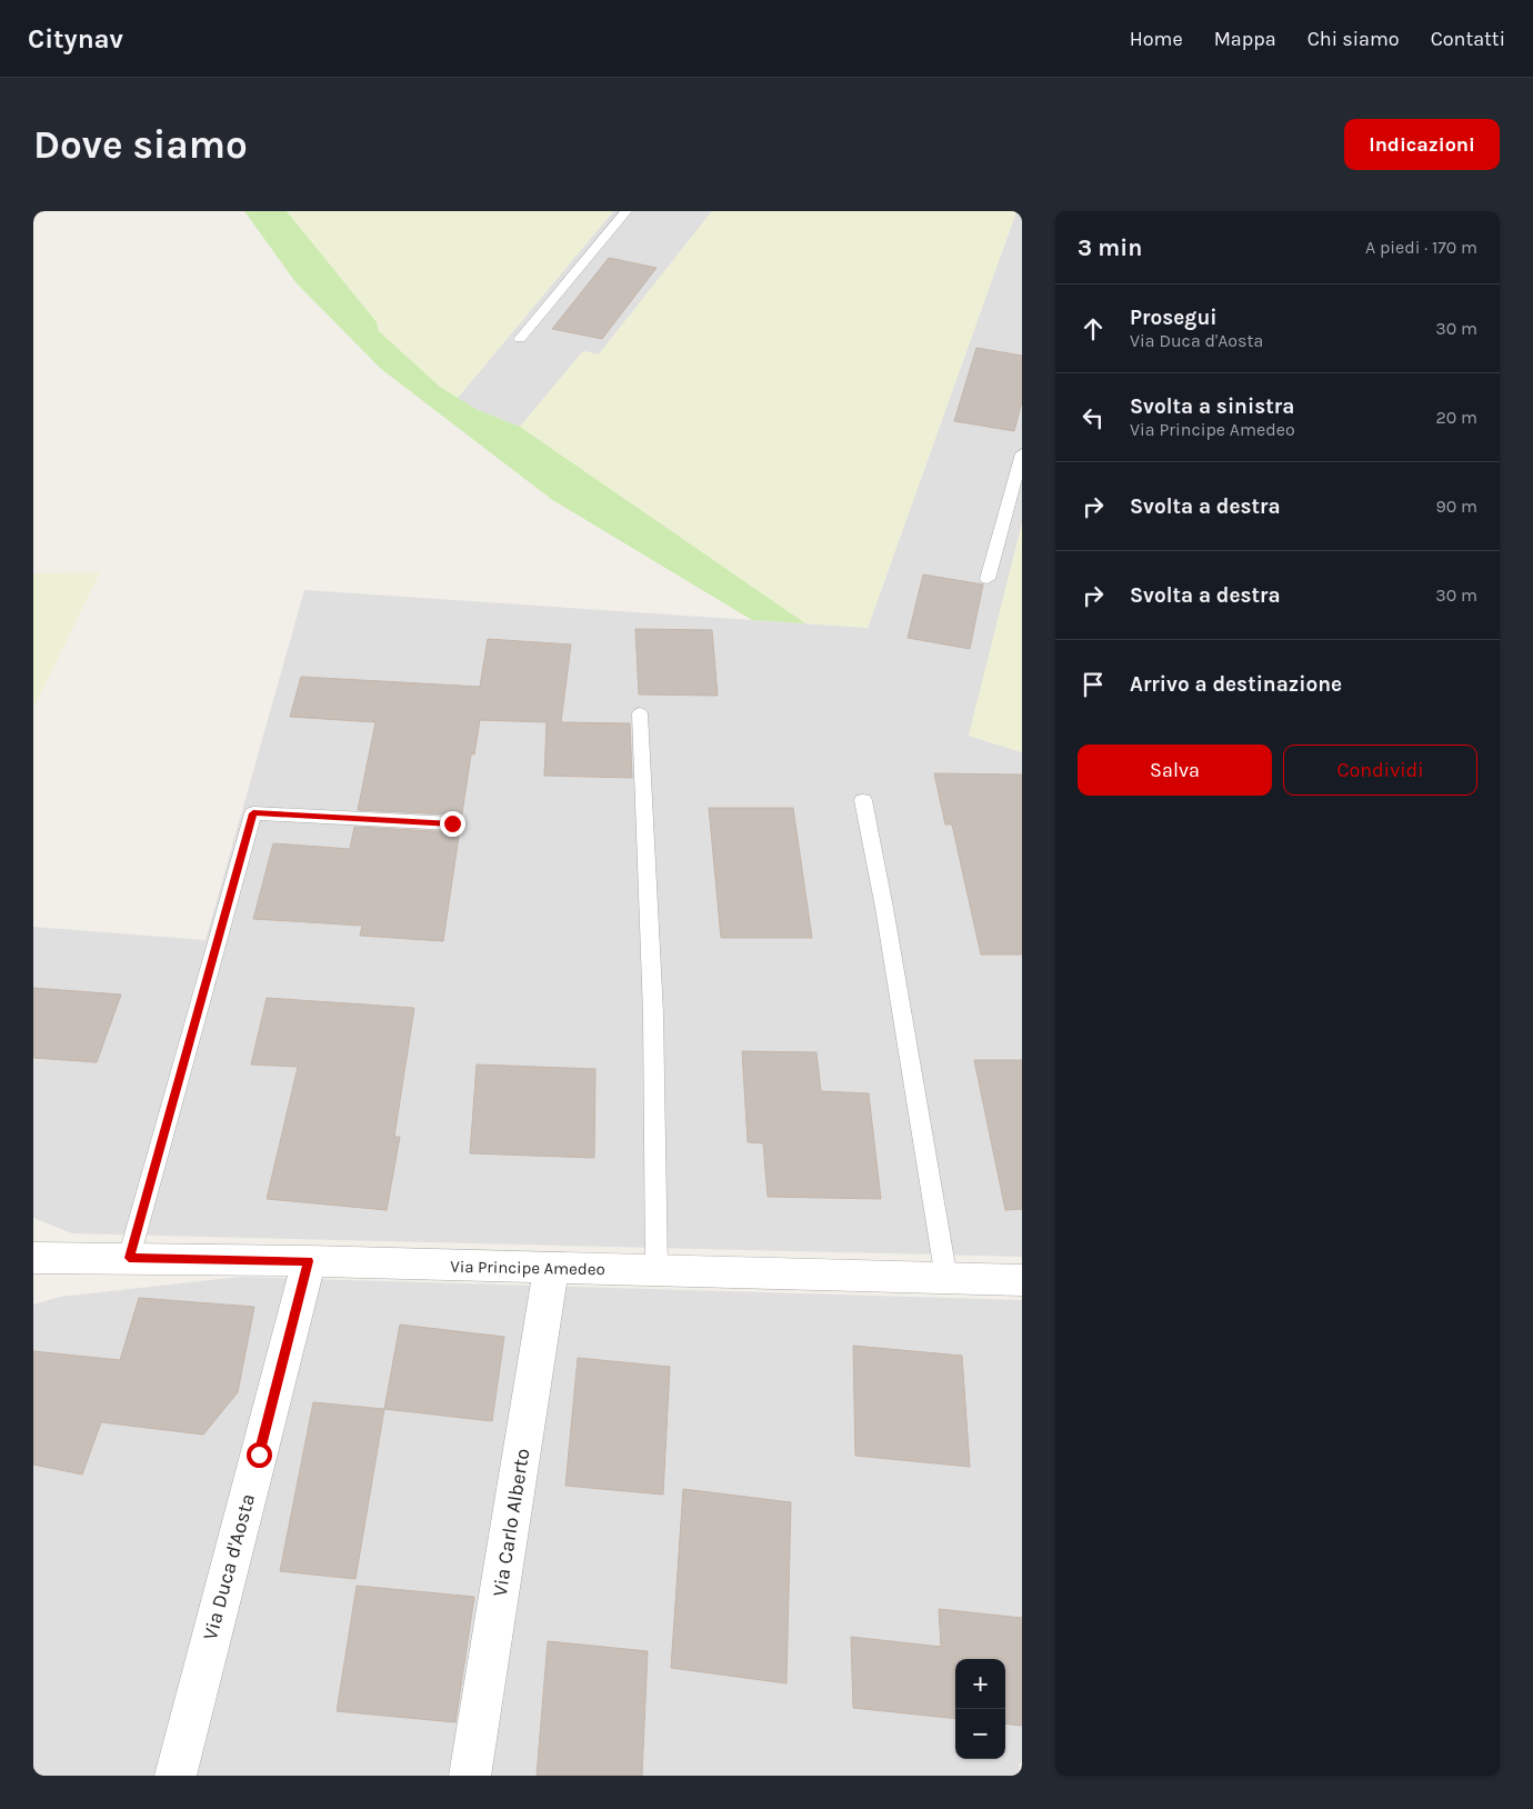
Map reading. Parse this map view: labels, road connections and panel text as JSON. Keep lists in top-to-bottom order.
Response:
{
  "streets": {
    "street": ["Via Principe Amedeo", "Via Carlo Alberto", "Via Duca d'Aosta"]
  },
  "crossings": [
    ["Via Principe Amedeo", "Via Carlo Alberto"],
    ["Via Principe Amedeo", "Via Duca d'Aosta"]
  ],
  "page": {
    "header": "Citynav",
    "nav": [
      "Home",
      "Mappa",
      "Chi siamo",
      "Contatti"
    ],
    "buttons": [
      "Indicazioni",
      ["Salva", "Condividi"]
    ],
    "title": "Dove siamo",
    "heading": ["3 min", "A piedi · 170 m"],
    "list": [
      ["Prosegui", "Via Duca d'Aosta", "30 m"],
      ["Svolta a sinistra", "Via Principe Amedeo", "20 m"],
      ["Svolta a destra", "90 m"],
      ["Svolta a destra", "30 m"],
      "Arrivo a destinazione"
    ],
    "map_buttons": ["+", "−"]
  }
}
